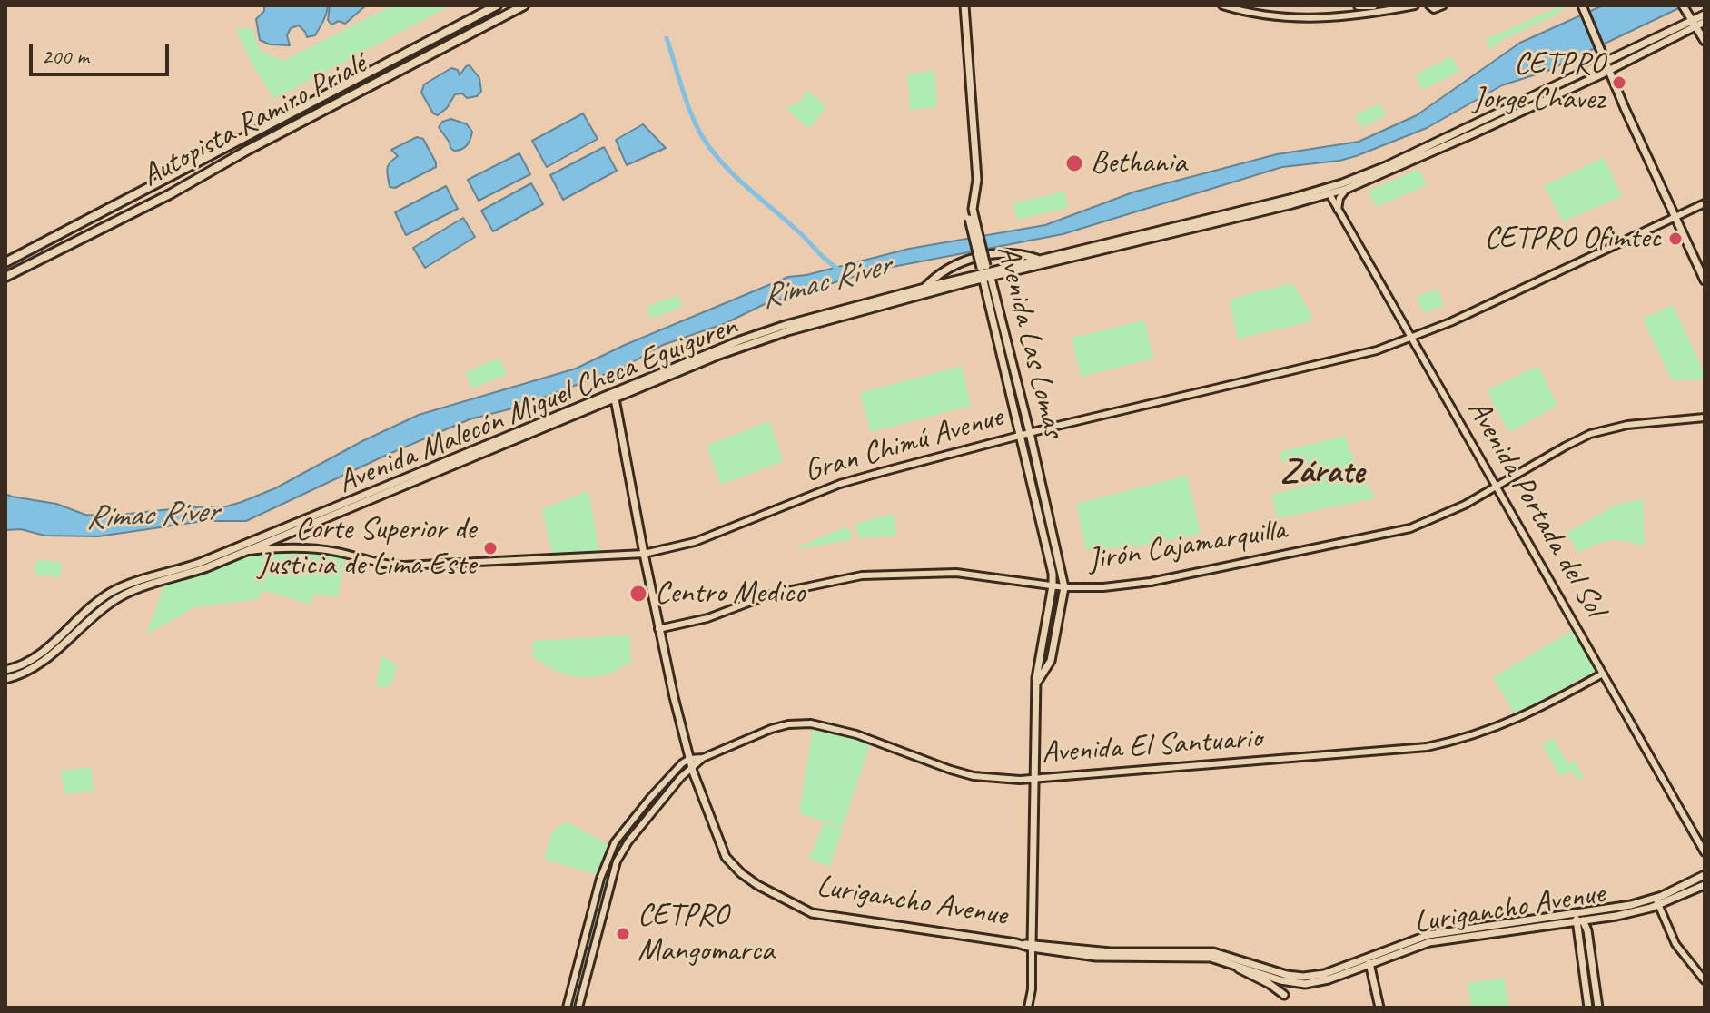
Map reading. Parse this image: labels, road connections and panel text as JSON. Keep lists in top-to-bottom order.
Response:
{
  "streets": {
    "highway": ["Autopista Ramiro Prialé"],
    "main road": ["Avenida Las Lomas", "Avenida Malecón Miguel Checa Eguiguren", "Lurigancho Avenue"],
    "street": [
      "Gran Chimú Avenue",
      "Avenida Portada del Sol",
      "Jirón Cajamarquilla",
      "Avenida El Santuario"
    ]
  },
  "crossings": [
    ["Avenida Las Lomas", "Avenida Malecón Miguel Checa Eguiguren"],
    ["Avenida Las Lomas", "Gran Chimú Avenue"],
    ["Avenida Las Lomas", "Jirón Cajamarquilla"],
    ["Avenida Las Lomas", "Avenida El Santuario"],
    ["Avenida Las Lomas", "Lurigancho Avenue"],
    ["Avenida Malecón Miguel Checa Eguiguren", "Gran Chimú Avenue"],
    ["Avenida Malecón Miguel Checa Eguiguren", "Avenida Portada del Sol"],
    ["Avenida Malecón Miguel Checa Eguiguren", "Lurigancho Avenue"],
    ["Gran Chimú Avenue", "Avenida Portada del Sol"],
    ["Gran Chimú Avenue", "Lurigancho Avenue"],
    ["Avenida Portada del Sol", "Jirón Cajamarquilla"],
    ["Avenida Portada del Sol", "Avenida El Santuario"],
    ["Jirón Cajamarquilla", "Lurigancho Avenue"],
    ["Avenida El Santuario", "Lurigancho Avenue"]
  ],
  "districts": ["Zárate"],
  "water": ["Rimac River"],
  "places": [
    "CETPRO Jorge Chavez",
    "Bethania",
    "CETPRO Ofimtec",
    "Corte Superior de Justicia de Lima Este",
    "Centro Medico",
    "CETPRO Mangomarca"
  ],
  "scale_bar": "200 m"
}
